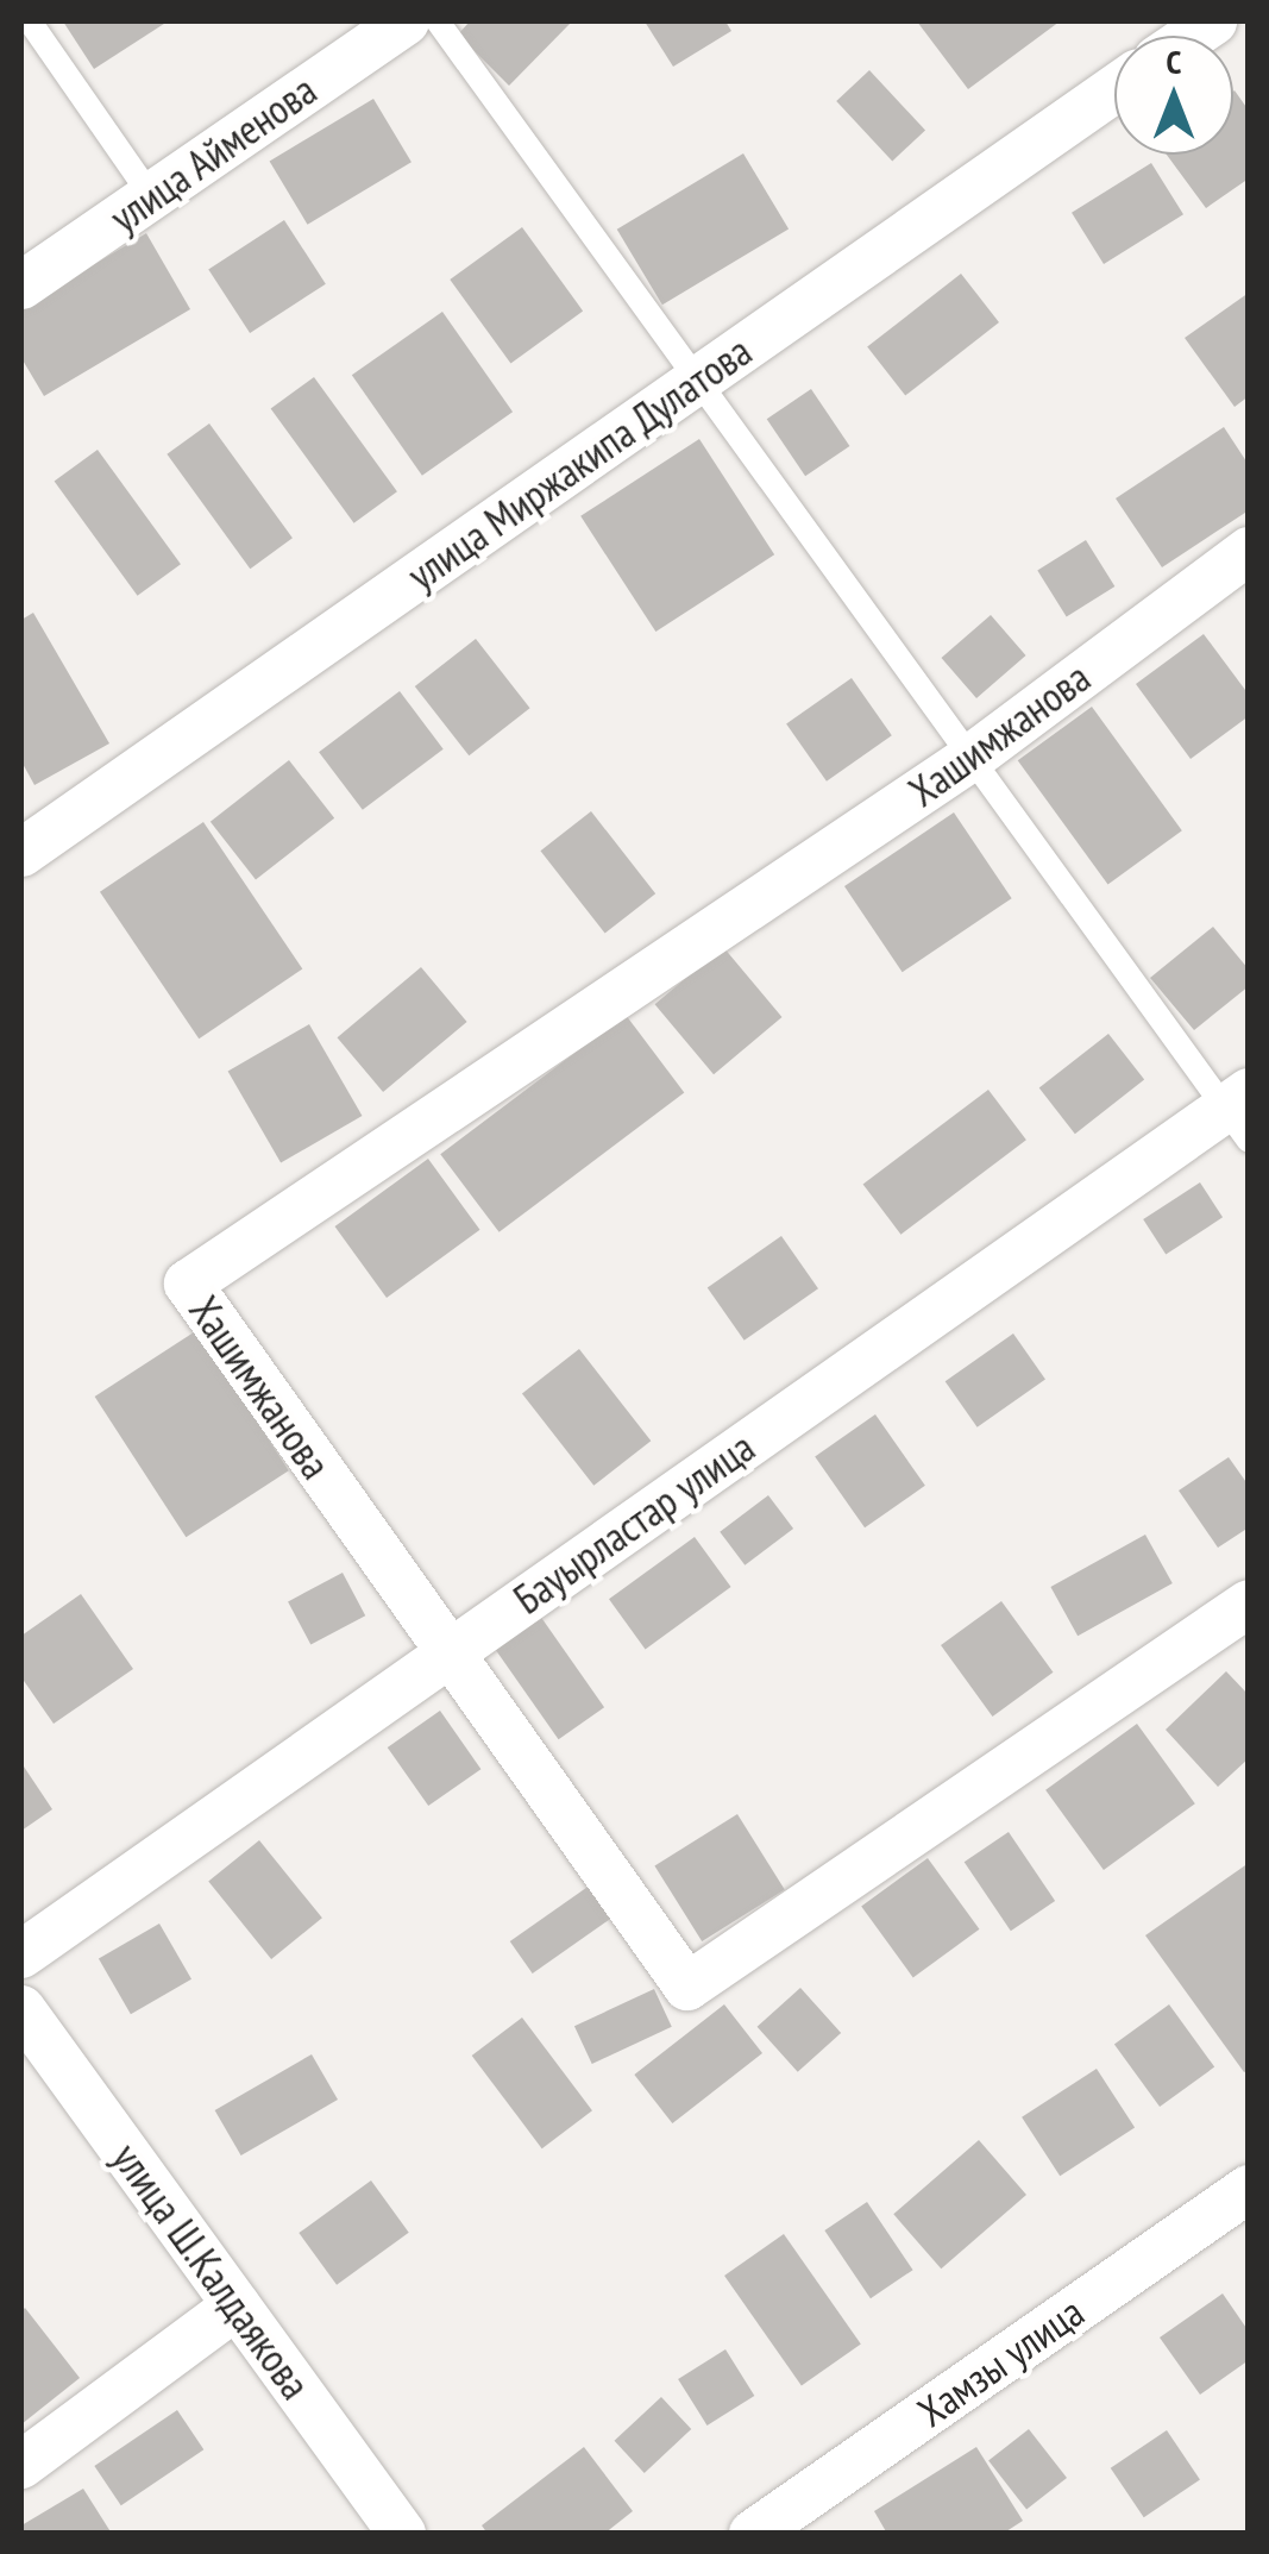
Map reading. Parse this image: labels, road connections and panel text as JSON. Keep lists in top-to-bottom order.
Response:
{
  "streets": {
    "street": [
      "улица Айменова",
      "улица Миржакипа Дулатова",
      "Хашимжанова",
      "Бауырластар улица",
      "улица Ш.Калдаякова",
      "Хамзы улица"
    ]
  },
  "crossings": [
    ["Хашимжанова", "Бауырластар улица"]
  ],
  "north": "top"
}
